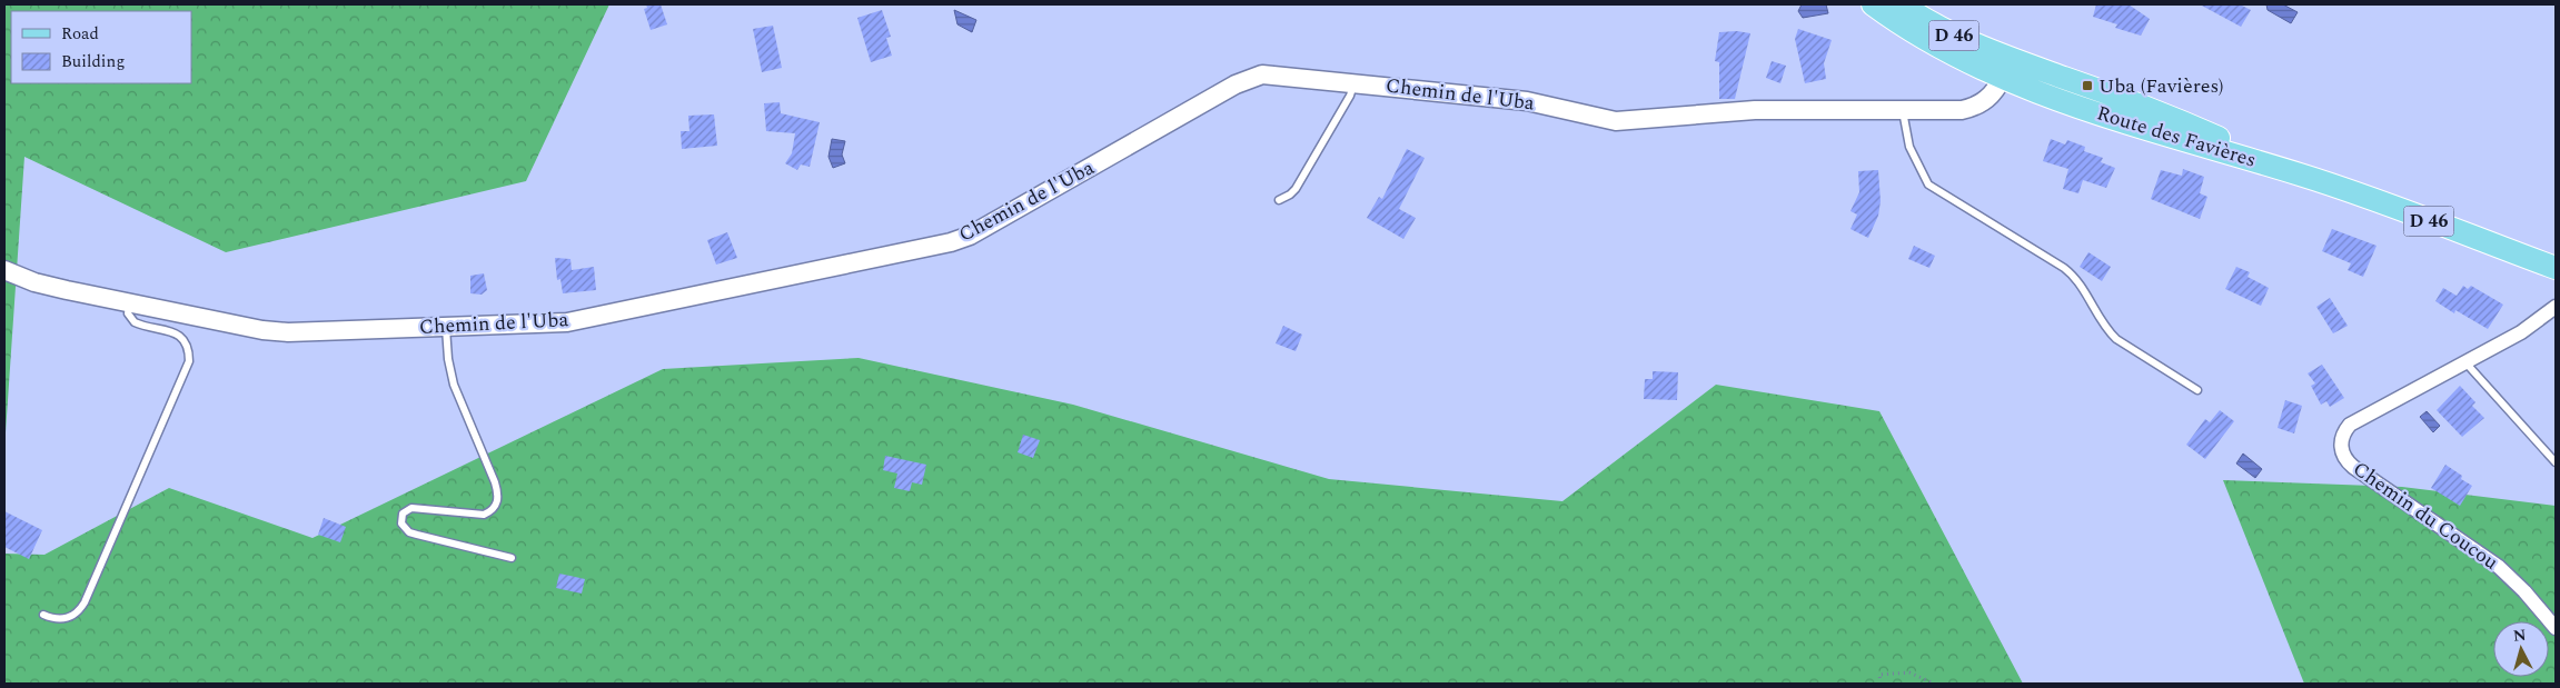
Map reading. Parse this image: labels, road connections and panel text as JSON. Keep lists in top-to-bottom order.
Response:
{
  "streets": {
    "main road": ["D 46", "Route des Favières"],
    "street": ["Chemin de l'Uba", "Chemin du Coucou"]
  },
  "crossings": [
    ["D 46", "Chemin de l'Uba"],
    ["D 46", "Route des Favières"],
    ["Chemin de l'Uba", "Route des Favières"]
  ],
  "places": {
    "transit": ["Uba (Favières)"]
  },
  "legend": ["Road", "Building"],
  "north": "top"
}
